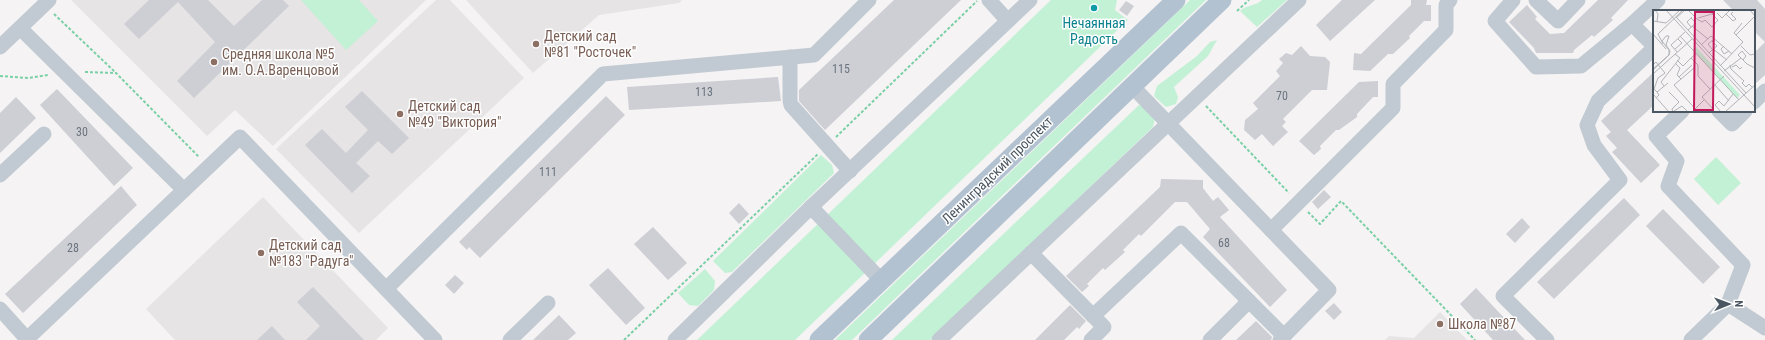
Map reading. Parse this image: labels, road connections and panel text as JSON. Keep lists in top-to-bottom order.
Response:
{
  "streets": {
    "main road": ["Ленинградский проспект"]
  },
  "places": [
    "Нечаянная Радость",
    "Детский сад №81 \"Росточек\"",
    "Средняя школа №5 им. О.А.Варенцовой",
    "Детский сад №49 \"Виктория\"",
    "Детский сад №183 \"Радуга\"",
    "Школа №87"
  ],
  "house_numbers": [
    "115",
    "113",
    "70",
    "30",
    "111",
    "68",
    "28"
  ],
  "north": "right"
}
